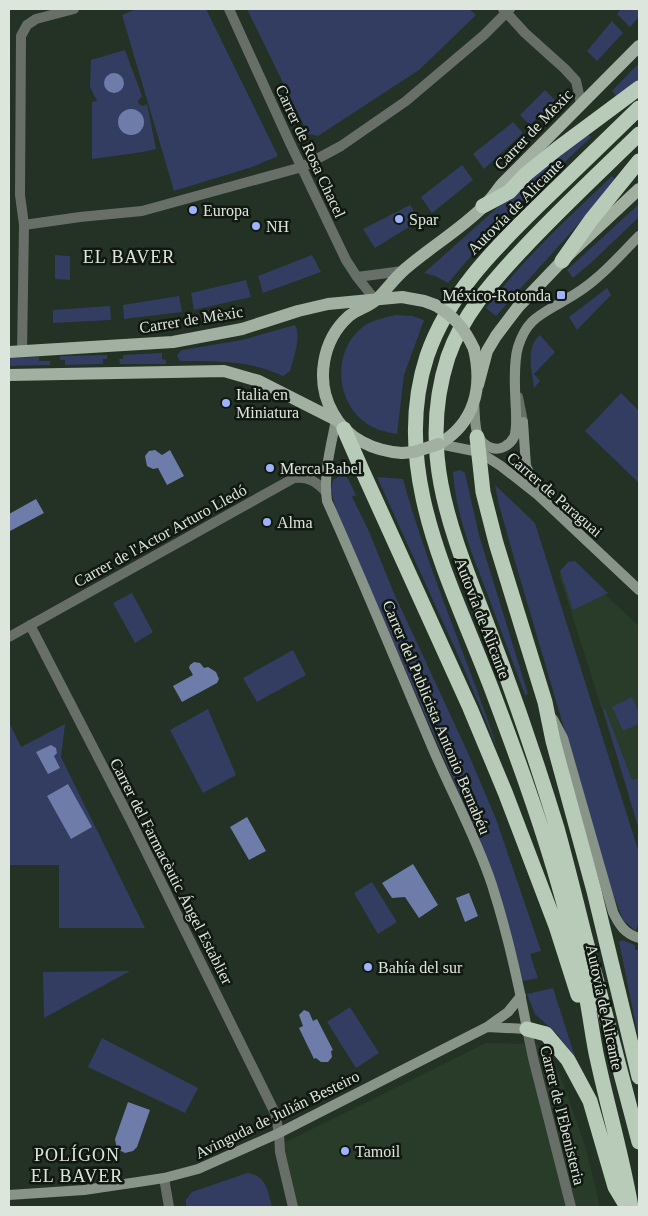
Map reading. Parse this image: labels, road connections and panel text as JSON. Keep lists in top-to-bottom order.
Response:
{
  "streets": {
    "highway": ["Autovía de Alicante"],
    "main road": ["Carrer de Mèxic"],
    "street": [
      "Carrer de Rosa Chacel",
      "Carrer de Paraguai",
      "Carrer de l'Actor Arturo Lledó",
      "Carrer del Publicista Antonio Bernabéu",
      "Carrer del Farmacèutic Ángel Establier",
      "Avinguda de Julián Besteiro",
      "Carrer de l'Ebenisteria"
    ]
  },
  "crossings": [
    ["Carrer de Mèxic", "Carrer de Rosa Chacel"],
    ["Carrer de Mèxic", "Carrer de Paraguai"],
    ["Carrer de Mèxic", "Carrer del Publicista Antonio Bernabéu"],
    ["Carrer de Rosa Chacel", "Carrer de Paraguai"],
    ["Carrer de Rosa Chacel", "Carrer del Publicista Antonio Bernabéu"],
    ["Carrer de Paraguai", "Carrer del Publicista Antonio Bernabéu"],
    ["Carrer de l'Actor Arturo Lledó", "Carrer del Publicista Antonio Bernabéu"],
    ["Carrer de l'Actor Arturo Lledó", "Carrer del Farmacèutic Ángel Establier"],
    ["Carrer del Publicista Antonio Bernabéu", "Avinguda de Julián Besteiro"],
    ["Carrer del Publicista Antonio Bernabéu", "Carrer de l'Ebenisteria"],
    ["Carrer del Farmacèutic Ángel Establier", "Avinguda de Julián Besteiro"],
    ["Avinguda de Julián Besteiro", "Carrer de l'Ebenisteria"]
  ],
  "districts": ["EL BAVER", "POLÍGON EL BAVER"],
  "places": {
    "other": [
      "Europa",
      "Spar",
      "NH",
      "Italia en Miniatura",
      "Merca Babel",
      "Alma",
      "Bahía del sur",
      "Tamoil"
    ],
    "transit": ["México-Rotonda"]
  }
}
